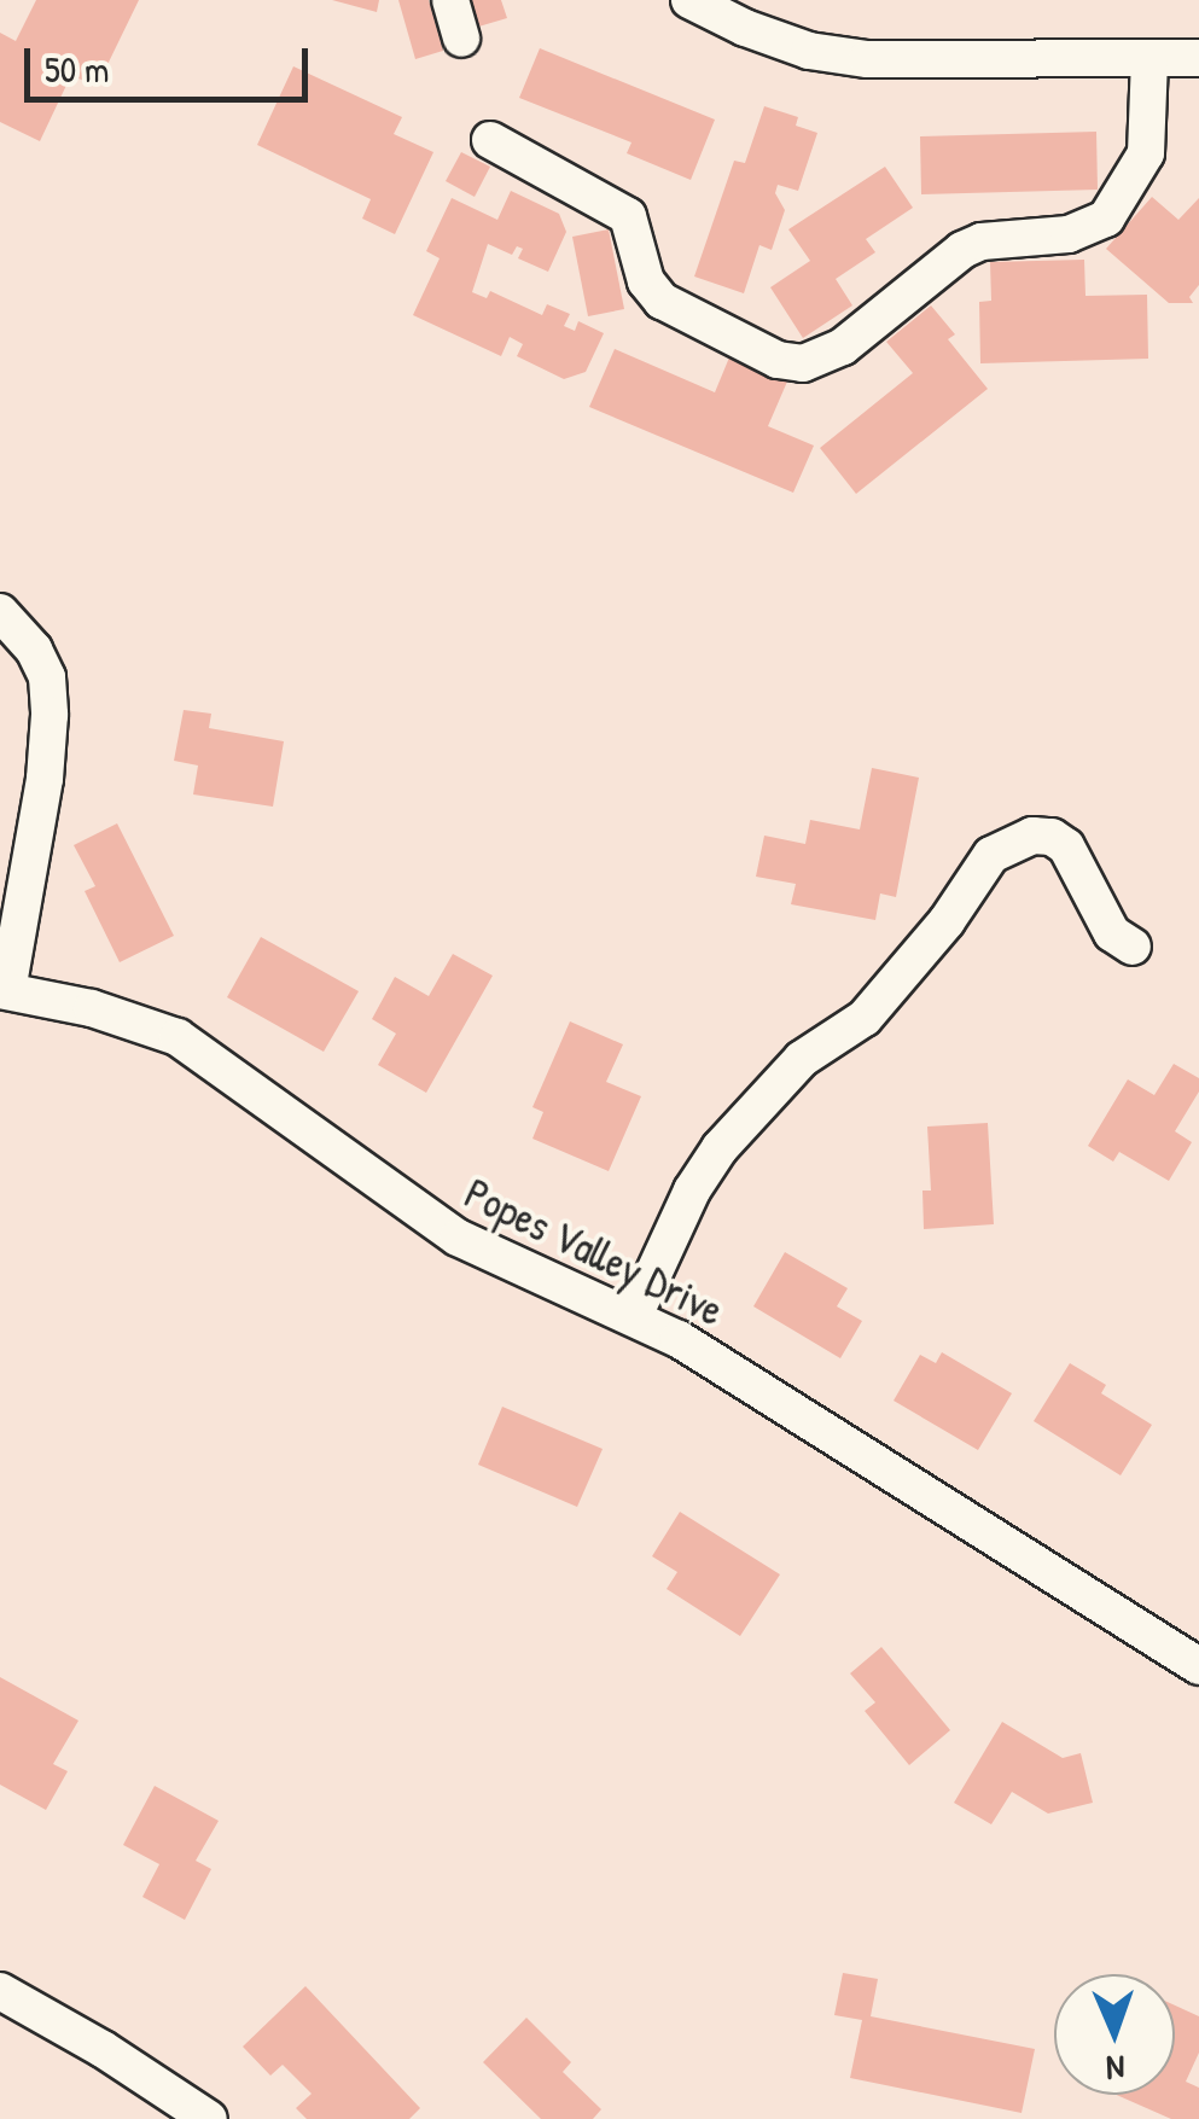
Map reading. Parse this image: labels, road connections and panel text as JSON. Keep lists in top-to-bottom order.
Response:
{
  "streets": {
    "street": ["Popes Valley Drive"]
  },
  "scale_bar": "50 m",
  "north": "bottom"
}
